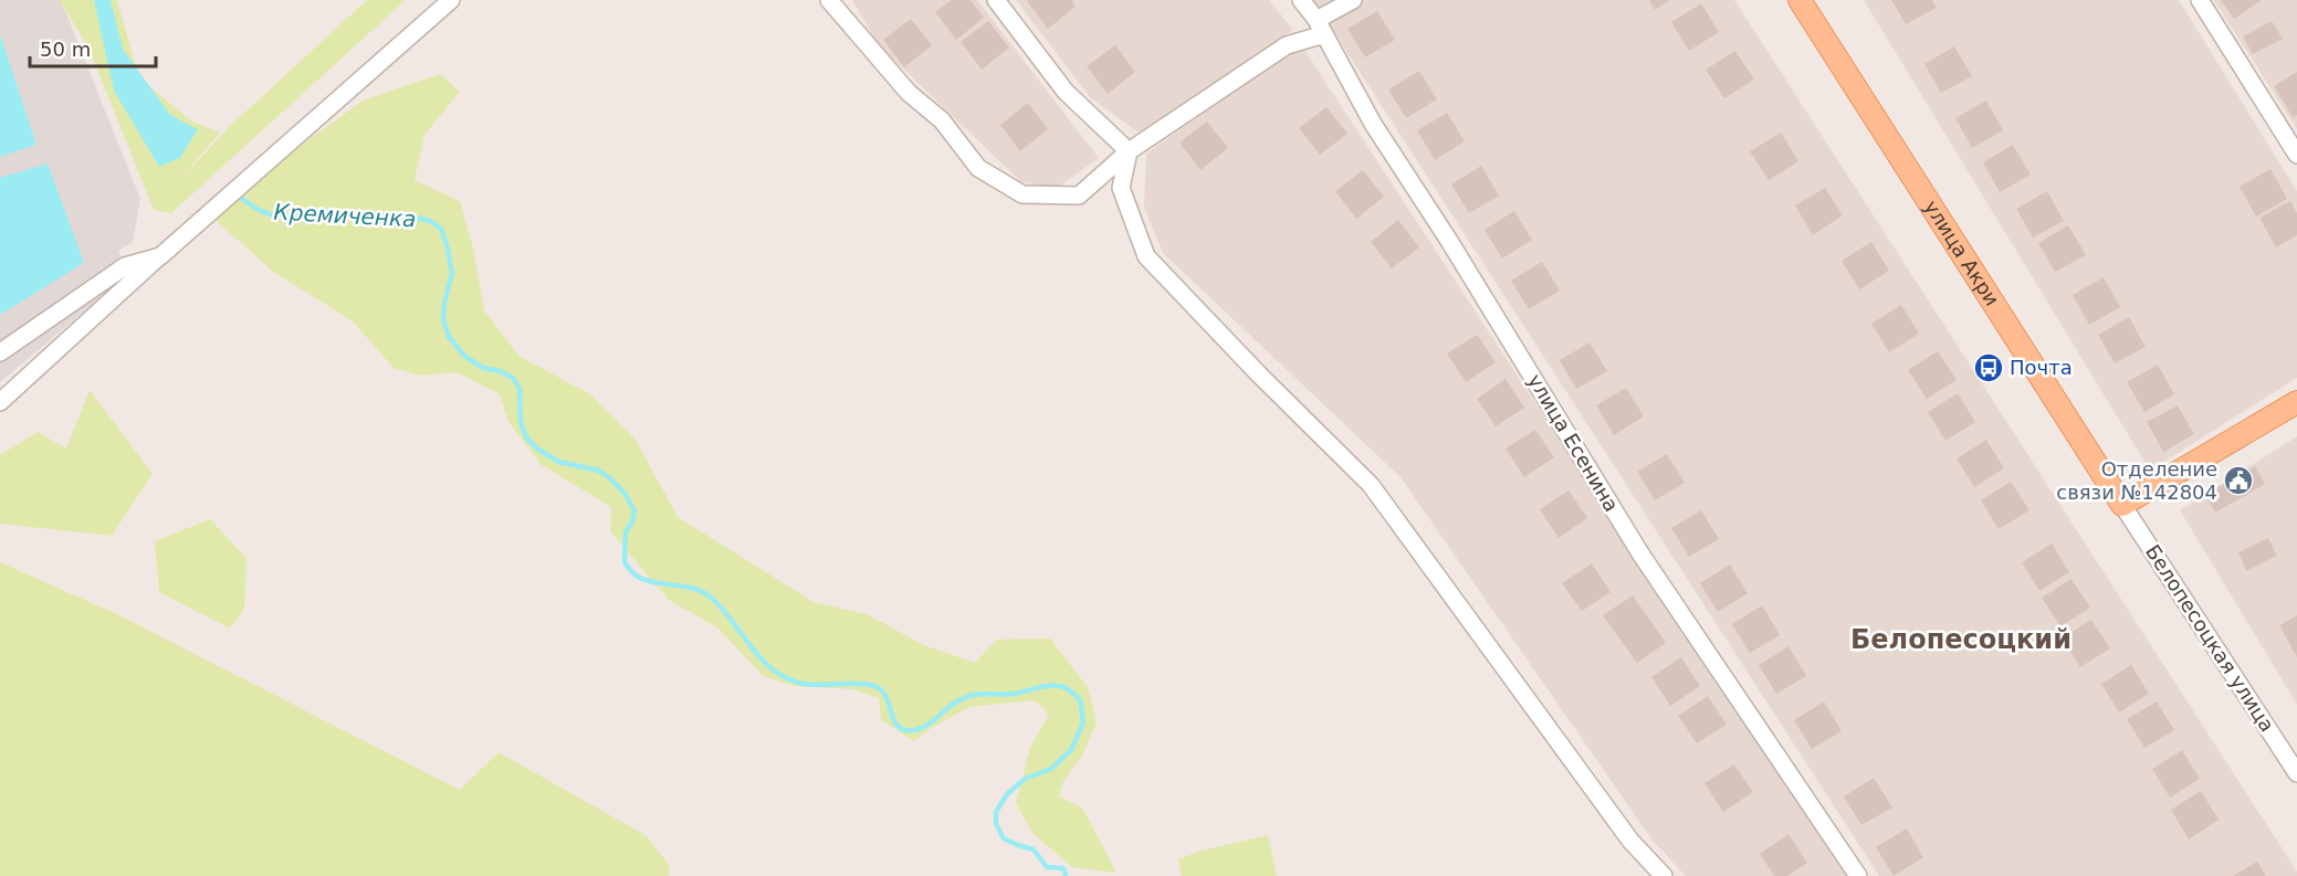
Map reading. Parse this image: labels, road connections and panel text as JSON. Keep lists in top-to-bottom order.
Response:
{
  "streets": {
    "main road": ["улица Акри"],
    "street": ["улица Есенина", "Белопесоцкая улица"]
  },
  "crossings": [
    ["улица Акри", "Белопесоцкая улица"]
  ],
  "districts": ["Белопесоцкий"],
  "water": ["Кремиченка"],
  "places": {
    "bus stop": ["Почта"],
    "public building": ["Отделение связи №142804"]
  },
  "scale_bar": "50 m"
}
